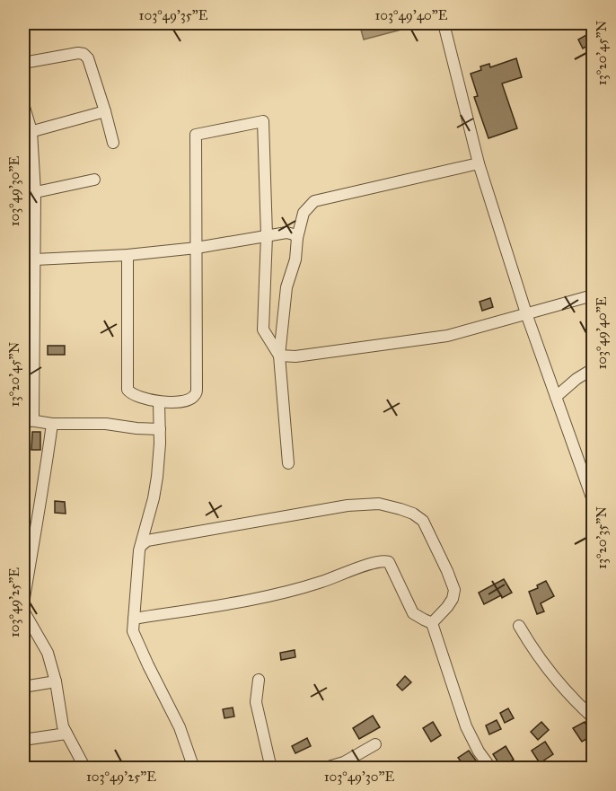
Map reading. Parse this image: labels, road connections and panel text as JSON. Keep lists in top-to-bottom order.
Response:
{
  "coordinates": [
    "103°49'35\"E",
    "103°49'40\"E",
    "13°20'45\"N",
    "103°49'30\"E",
    "13°20'35\"N",
    "103°49'25\"E"
  ]
}
